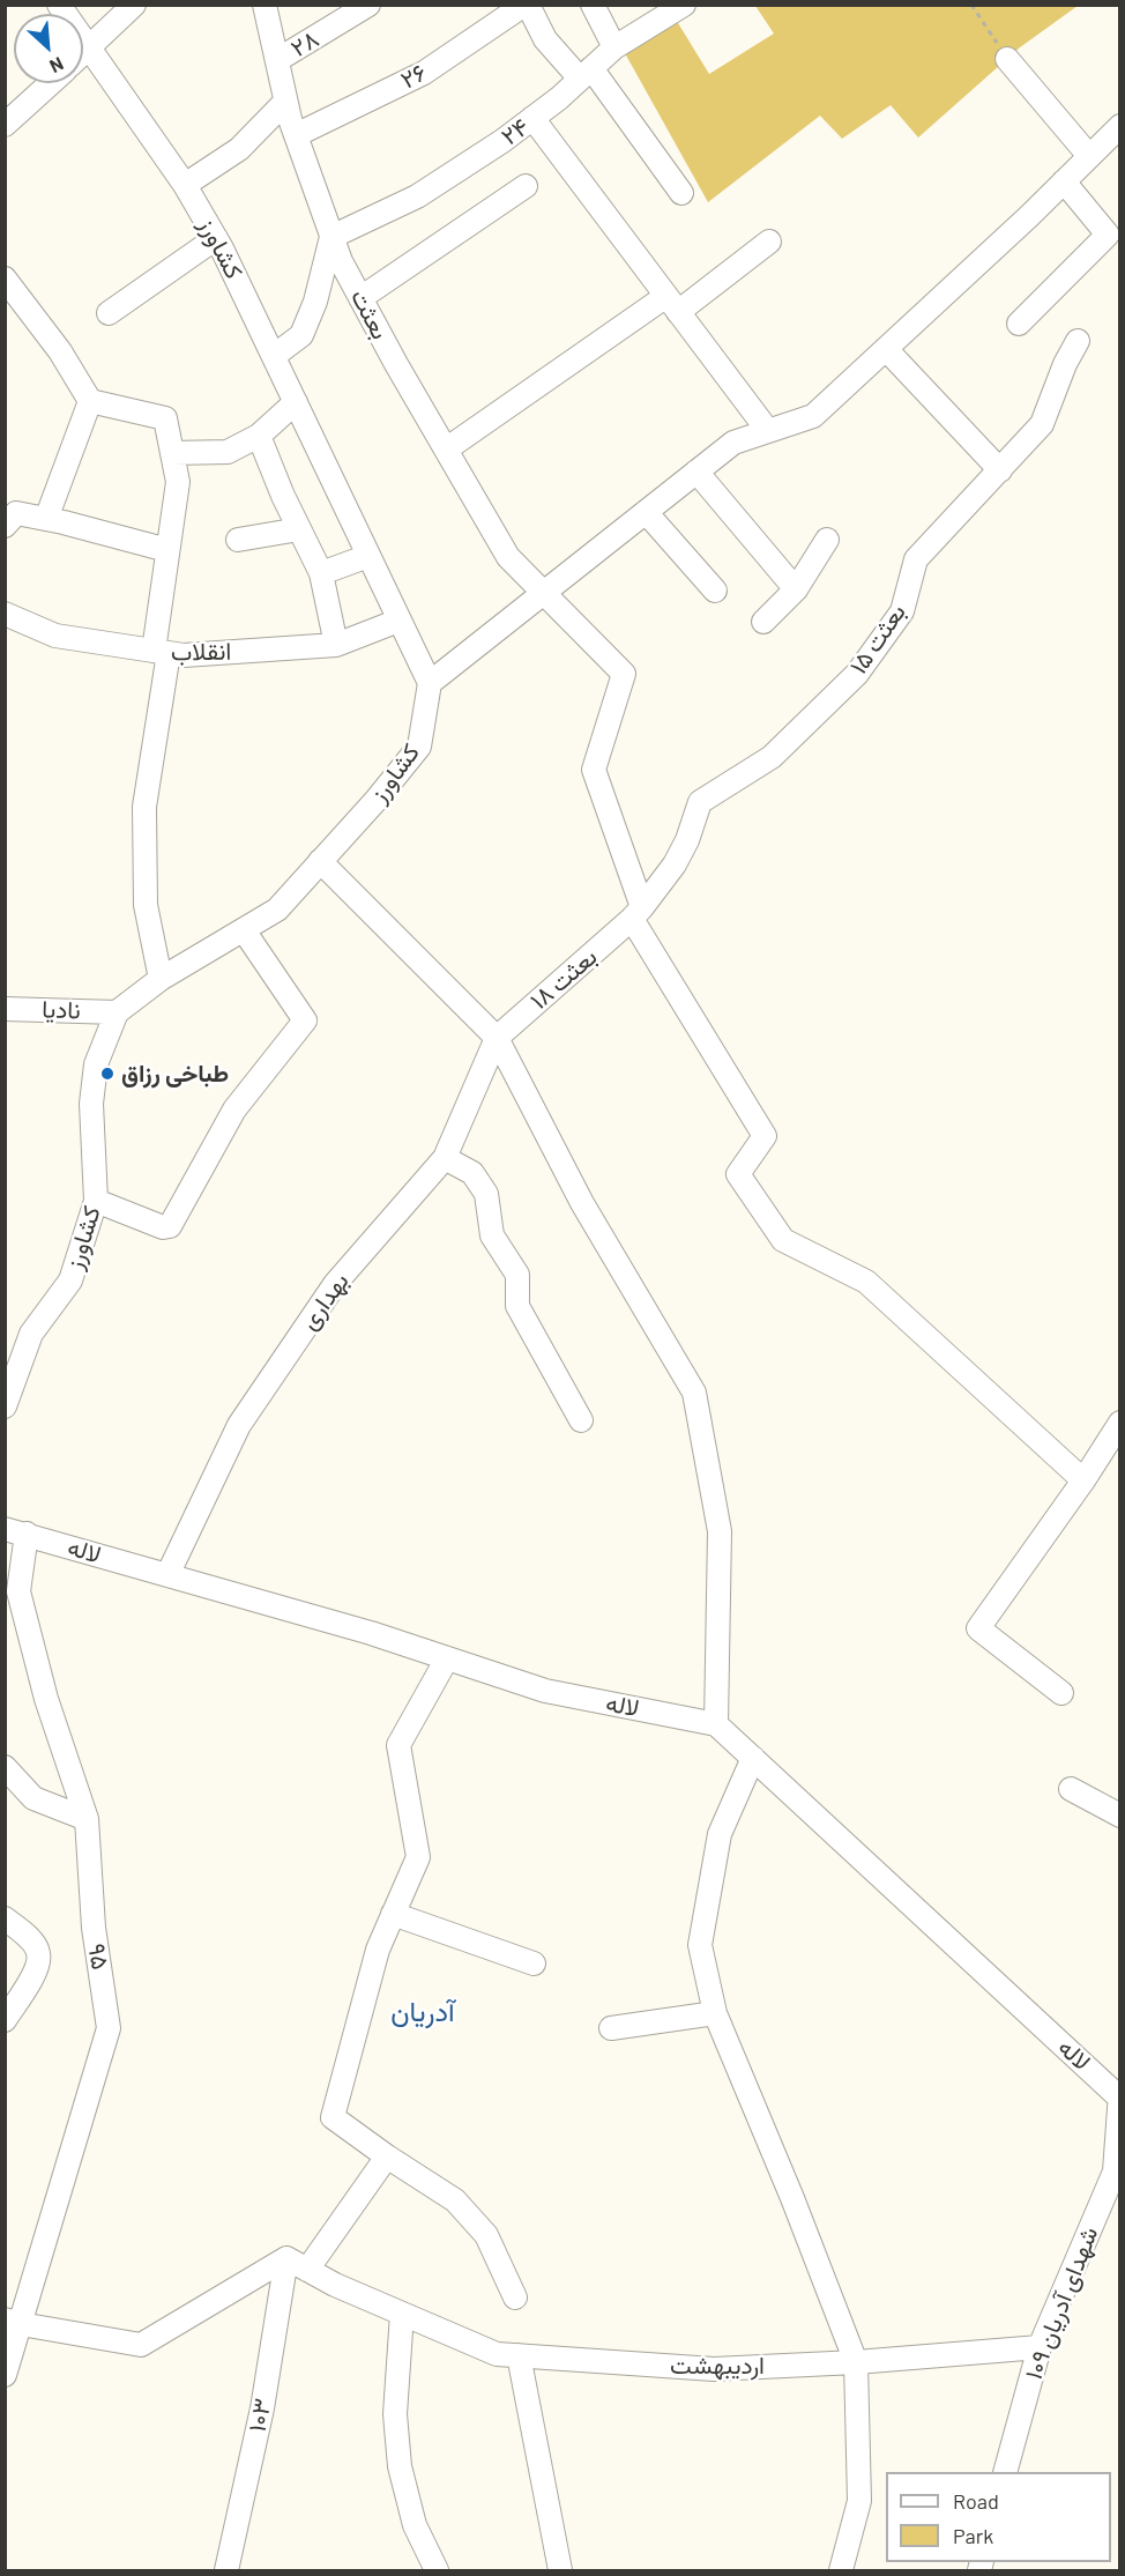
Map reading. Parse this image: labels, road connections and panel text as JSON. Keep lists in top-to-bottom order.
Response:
{
  "streets": {
    "street": [
      "۲۸",
      "۲۶",
      "۲۴",
      "کشاورز",
      "بعثت",
      "بعثت ۱۵",
      "انقلاب",
      "بعثت ۱۸",
      "نادیا",
      "بهداری",
      "لاله",
      "۹۵",
      "شهدای آدریان ۱۰۹",
      "اردیبهشت",
      "۱۰۳"
    ]
  },
  "crossings": [
    ["۲۸", "بعثت"],
    ["۲۶", "بعثت"],
    ["۲۴", "بعثت"],
    ["کشاورز", "انقلاب"],
    ["کشاورز", "نادیا"],
    ["بعثت", "بعثت ۱۵"],
    ["بعثت", "بعثت ۱۸"],
    ["بعثت ۱۵", "بعثت ۱۸"],
    ["بعثت ۱۸", "بهداری"],
    ["بهداری", "لاله"],
    ["لاله", "۹۵"],
    ["لاله", "شهدای آدریان ۱۰۹"],
    ["شهدای آدریان ۱۰۹", "اردیبهشت"],
    ["اردیبهشت", "۱۰۳"]
  ],
  "districts": ["آدریان"],
  "places": ["طباخی رزاق"],
  "legend": ["Road", "Park"],
  "north": "bottom right"
}
